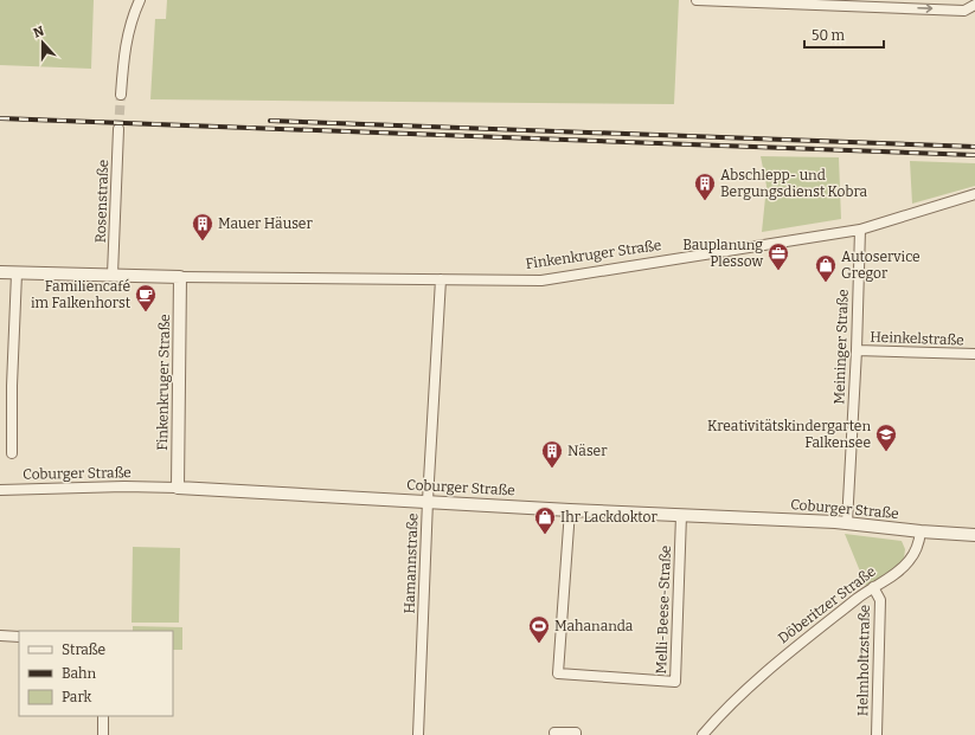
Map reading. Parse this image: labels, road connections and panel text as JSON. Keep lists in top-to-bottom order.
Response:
{
  "streets": {
    "street": [
      "Rosenstraße",
      "Finkenkruger Straße",
      "Heinkelstraße",
      "Meininger Straße",
      "Coburger Straße",
      "Hamannstraße",
      "Döberitzer Straße",
      "Melli-Beese-Straße",
      "Helmholtzstraße"
    ]
  },
  "crossings": [
    ["Rosenstraße", "Finkenkruger Straße"],
    ["Finkenkruger Straße", "Meininger Straße"],
    ["Finkenkruger Straße", "Coburger Straße"],
    ["Finkenkruger Straße", "Hamannstraße"],
    ["Heinkelstraße", "Meininger Straße"],
    ["Meininger Straße", "Coburger Straße"],
    ["Coburger Straße", "Hamannstraße"],
    ["Coburger Straße", "Döberitzer Straße"],
    ["Coburger Straße", "Melli-Beese-Straße"],
    ["Döberitzer Straße", "Helmholtzstraße"]
  ],
  "places": {
    "building": ["Abschlepp- und Bergungsdienst Kobra", "Mauer Häuser", "Näser"],
    "office": ["Bauplanung Plessow"],
    "shop": ["Autoservice Gregor", "Ihr Lackdoktor"],
    "cafe": ["Familiencafé im Falkenhorst"],
    "school or university": ["Kreativitätskindergarten Falkensee"],
    "sports": ["Mahananda"]
  },
  "legend": ["Straße", "Bahn", "Park"],
  "scale_bar": "50 m",
  "north": "top"
}
